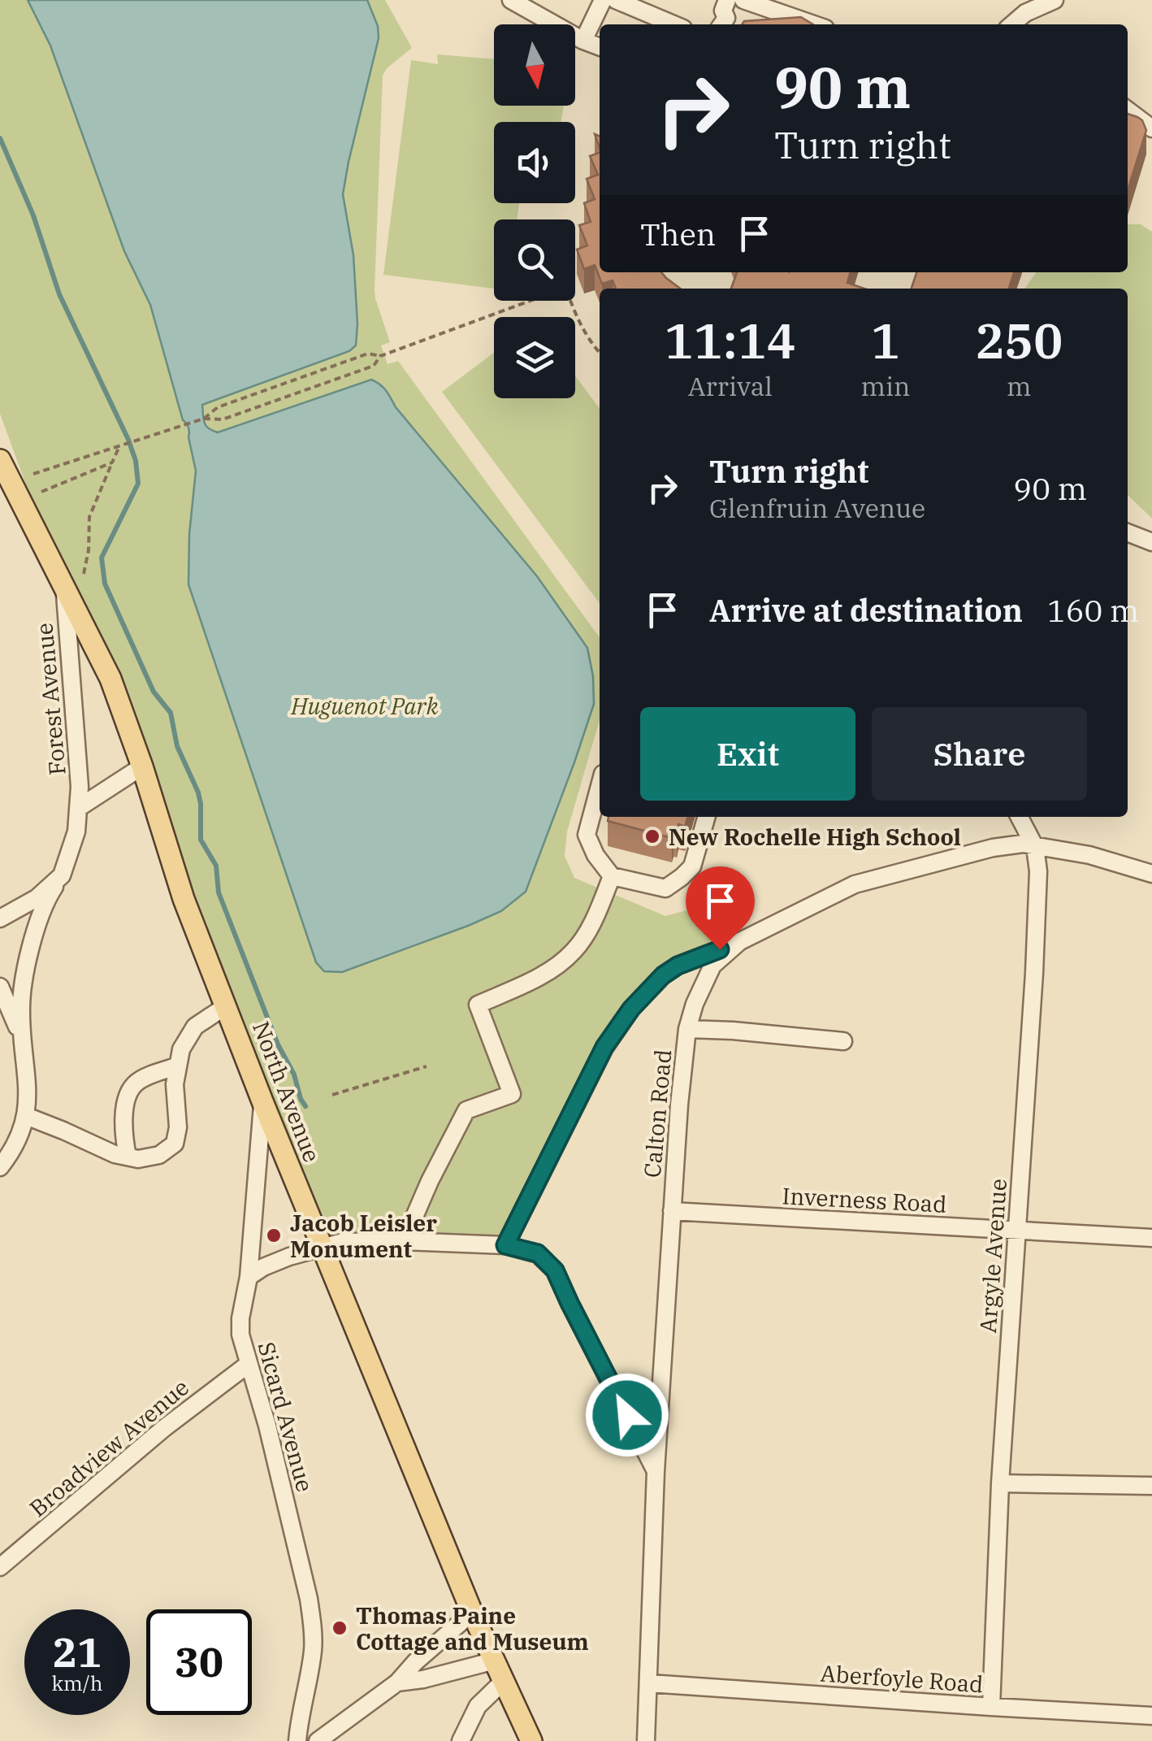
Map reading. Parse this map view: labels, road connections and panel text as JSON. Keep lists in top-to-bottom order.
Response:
{
  "streets": {
    "main road": ["North Avenue"],
    "street": [
      "Forest Avenue",
      "Calton Road",
      "Inverness Road",
      "Argyle Avenue",
      "Sicard Avenue",
      "Broadview Avenue",
      "Aberfoyle Road"
    ]
  },
  "crossings": [
    ["Forest Avenue", "North Avenue"],
    ["North Avenue", "Sicard Avenue"],
    ["Calton Road", "Inverness Road"],
    ["Calton Road", "Argyle Avenue"],
    ["Calton Road", "Aberfoyle Road"],
    ["Inverness Road", "Argyle Avenue"],
    ["Argyle Avenue", "Aberfoyle Road"],
    ["Sicard Avenue", "Broadview Avenue"]
  ],
  "parks": ["Huguenot Park"],
  "places": ["New Rochelle High School", "Jacob Leisler Monument", "Thomas Paine Cottage and Museum"],
  "north": "bottom",
  "page": {
    "turn": ["90 m", "Turn right"],
    "then": "Then",
    "eta": [
      "11:14",
      "Arrival",
      "1",
      "min",
      "250",
      "m"
    ],
    "list": [
      {
        "name": "Turn right",
        "note": "Glenfruin Avenue",
        "value": "90 m"
      },
      {
        "name": "Arrive at destination",
        "value": "160 m"
      }
    ],
    "buttons": ["Exit", "Share"],
    "speed": "21 km/h",
    "limit": "30"
  }
}
